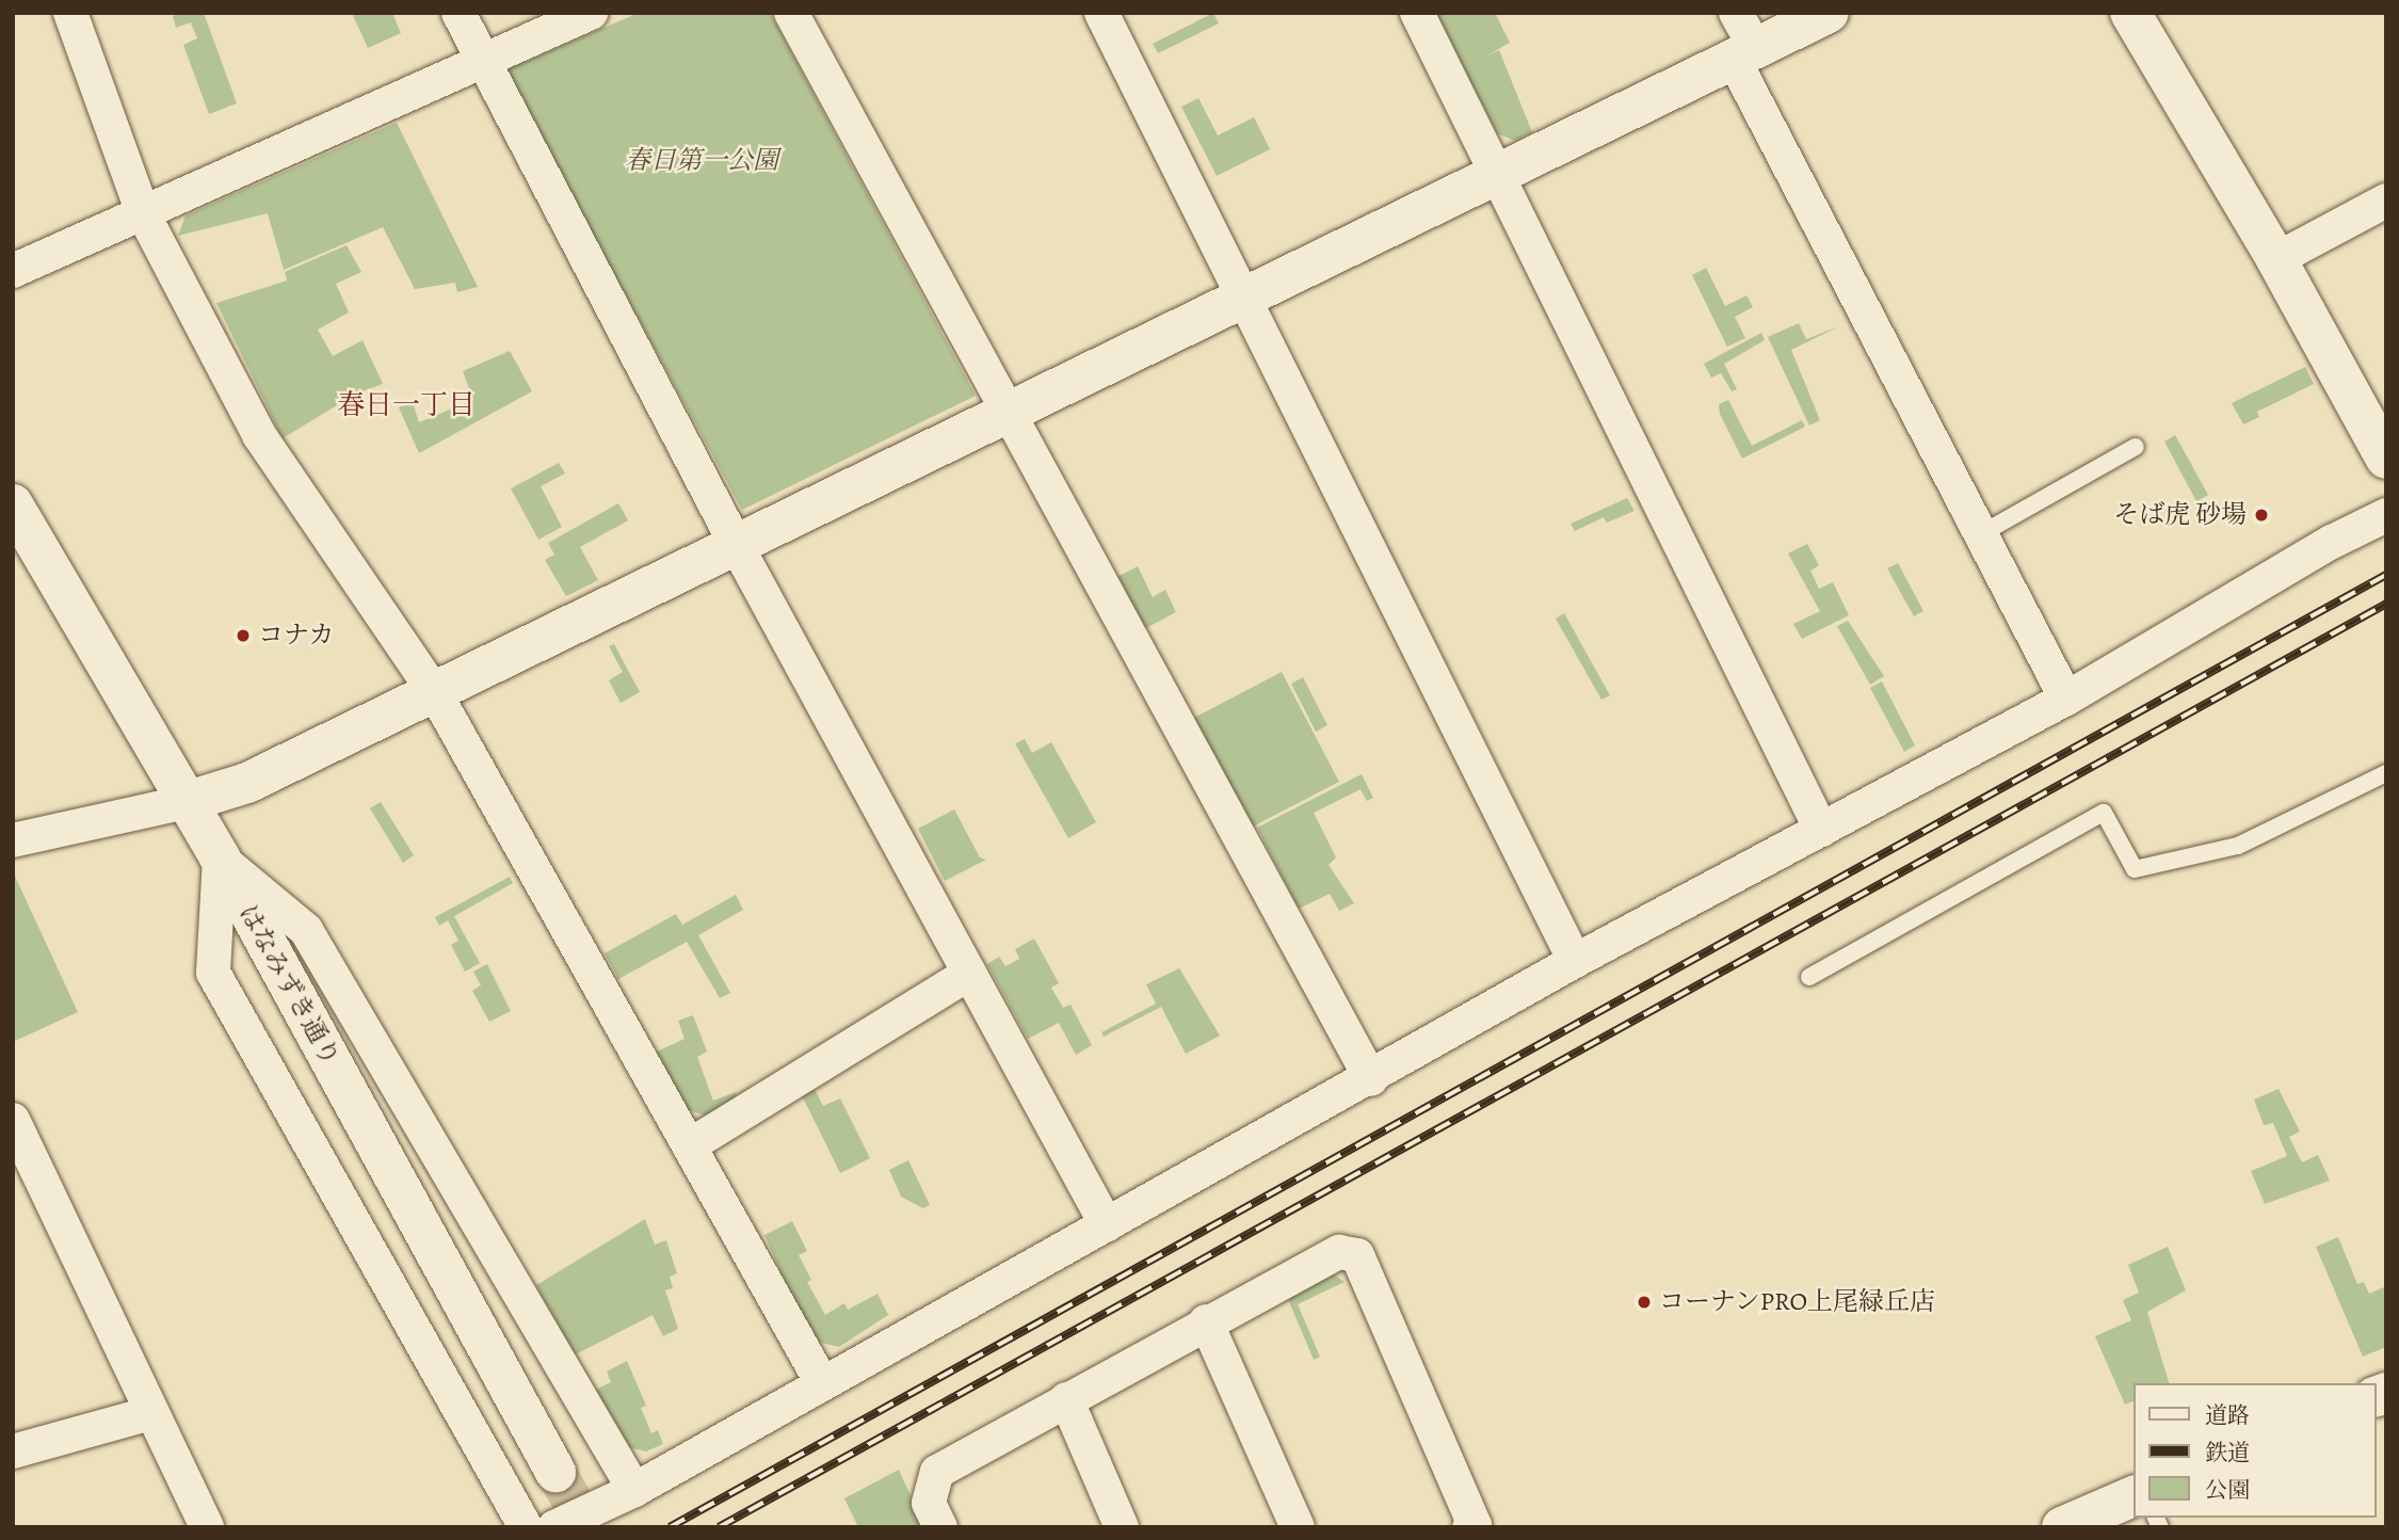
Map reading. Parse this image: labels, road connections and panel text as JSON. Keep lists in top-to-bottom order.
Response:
{
  "streets": {
    "street": ["はなみずき通り"]
  },
  "districts": ["春日一丁目"],
  "parks": ["春日第一公園"],
  "places": ["そば虎 砂場", "コナカ", "コーナンPRO上尾緑丘店"],
  "legend": ["道路", "鉄道", "公園"]
}
